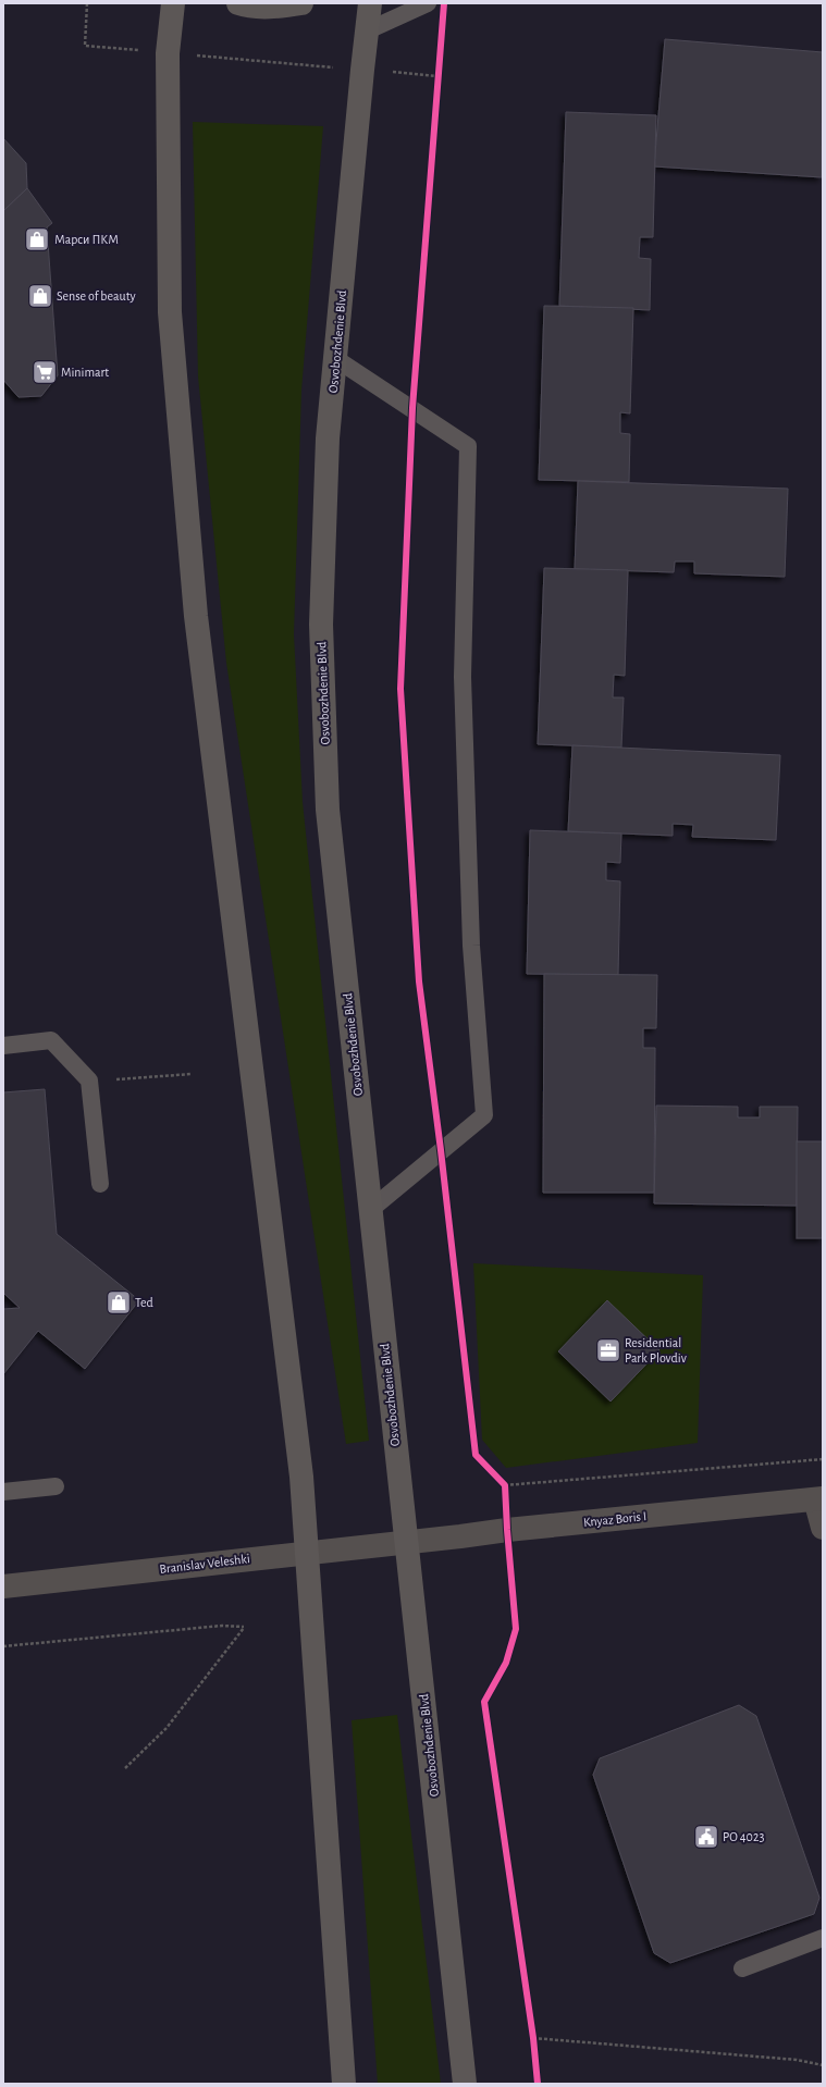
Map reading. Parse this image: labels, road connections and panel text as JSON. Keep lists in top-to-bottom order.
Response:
{
  "streets": {
    "main road": ["Osvobozhdenie Blvd"],
    "street": ["Knyaz Boris I", "Branislav Veleshki"]
  },
  "crossings": [
    ["Osvobozhdenie Blvd", "Knyaz Boris I"],
    ["Osvobozhdenie Blvd", "Branislav Veleshki"],
    ["Knyaz Boris I", "Branislav Veleshki"]
  ],
  "places": {
    "shop": ["Марси ПКМ", "Sense of beauty", "Ted"],
    "supermarket": ["Minimart"],
    "office": ["Residential Park Plovdiv"],
    "public building": ["PO 4023"]
  }
}
